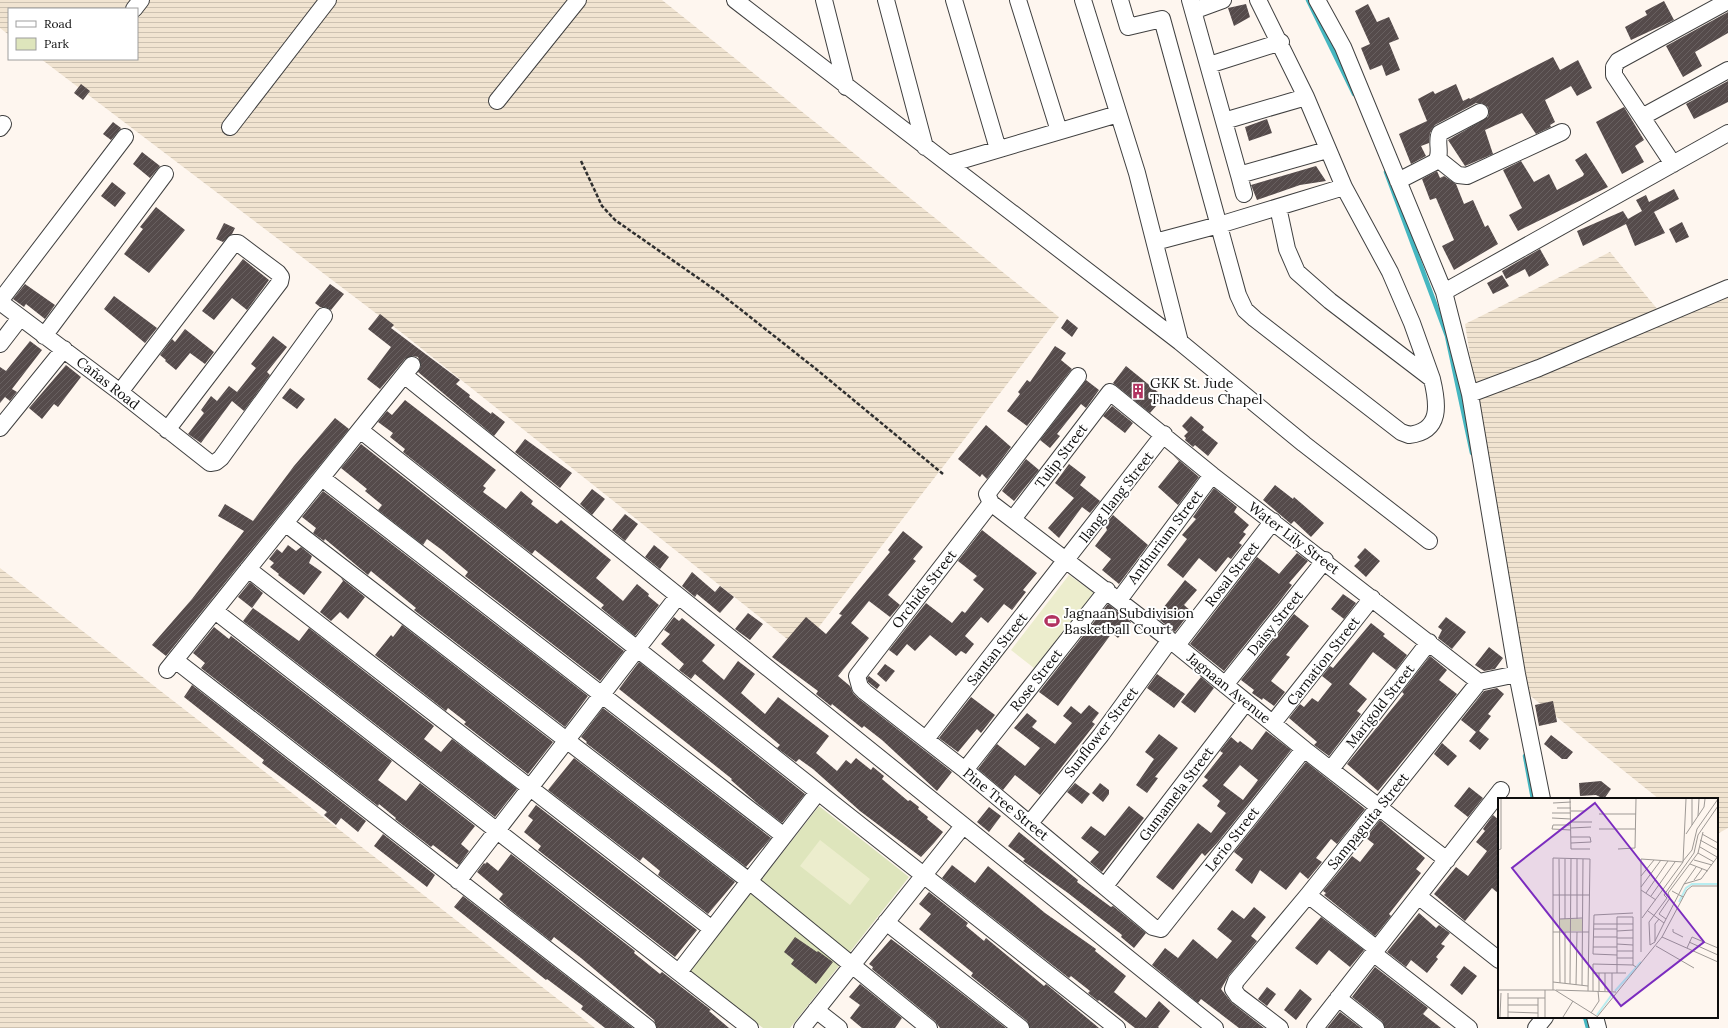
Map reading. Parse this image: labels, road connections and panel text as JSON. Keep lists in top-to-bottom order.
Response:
{
  "streets": {
    "street": [
      "Cañas Road",
      "Tulip Street",
      "Ilang Ilang Street",
      "Anthurium Street",
      "Water Lily Street",
      "Rosal Street",
      "Orchids Street",
      "Daisy Street",
      "Santan Street",
      "Carnation Street",
      "Rose Street",
      "Jagnaan Avenue",
      "Marigold Street",
      "Sunflower Street",
      "Gumamela Street",
      "Pine Tree Street",
      "Sampaguita Street",
      "Lerio Street"
    ]
  },
  "crossings": [
    ["Tulip Street", "Water Lily Street"],
    ["Tulip Street", "Jagnaan Avenue"],
    ["Ilang Ilang Street", "Water Lily Street"],
    ["Ilang Ilang Street", "Santan Street"],
    ["Ilang Ilang Street", "Jagnaan Avenue"],
    ["Anthurium Street", "Water Lily Street"],
    ["Anthurium Street", "Rose Street"],
    ["Anthurium Street", "Jagnaan Avenue"],
    ["Water Lily Street", "Rosal Street"],
    ["Water Lily Street", "Daisy Street"],
    ["Water Lily Street", "Carnation Street"],
    ["Water Lily Street", "Marigold Street"],
    ["Water Lily Street", "Sampaguita Street"],
    ["Rosal Street", "Jagnaan Avenue"],
    ["Rosal Street", "Sunflower Street"],
    ["Orchids Street", "Jagnaan Avenue"],
    ["Orchids Street", "Pine Tree Street"],
    ["Daisy Street", "Jagnaan Avenue"],
    ["Santan Street", "Jagnaan Avenue"],
    ["Santan Street", "Pine Tree Street"],
    ["Carnation Street", "Jagnaan Avenue"],
    ["Rose Street", "Jagnaan Avenue"],
    ["Rose Street", "Pine Tree Street"],
    ["Jagnaan Avenue", "Marigold Street"],
    ["Jagnaan Avenue", "Sunflower Street"],
    ["Jagnaan Avenue", "Gumamela Street"],
    ["Jagnaan Avenue", "Sampaguita Street"],
    ["Jagnaan Avenue", "Lerio Street"],
    ["Sunflower Street", "Pine Tree Street"],
    ["Gumamela Street", "Pine Tree Street"],
    ["Pine Tree Street", "Lerio Street"]
  ],
  "places": {
    "building": ["GKK St. Jude Thaddeus Chapel"],
    "sports": ["Jagnaan Subdivision Basketball Court"]
  },
  "legend": ["Road", "Park"]
}
